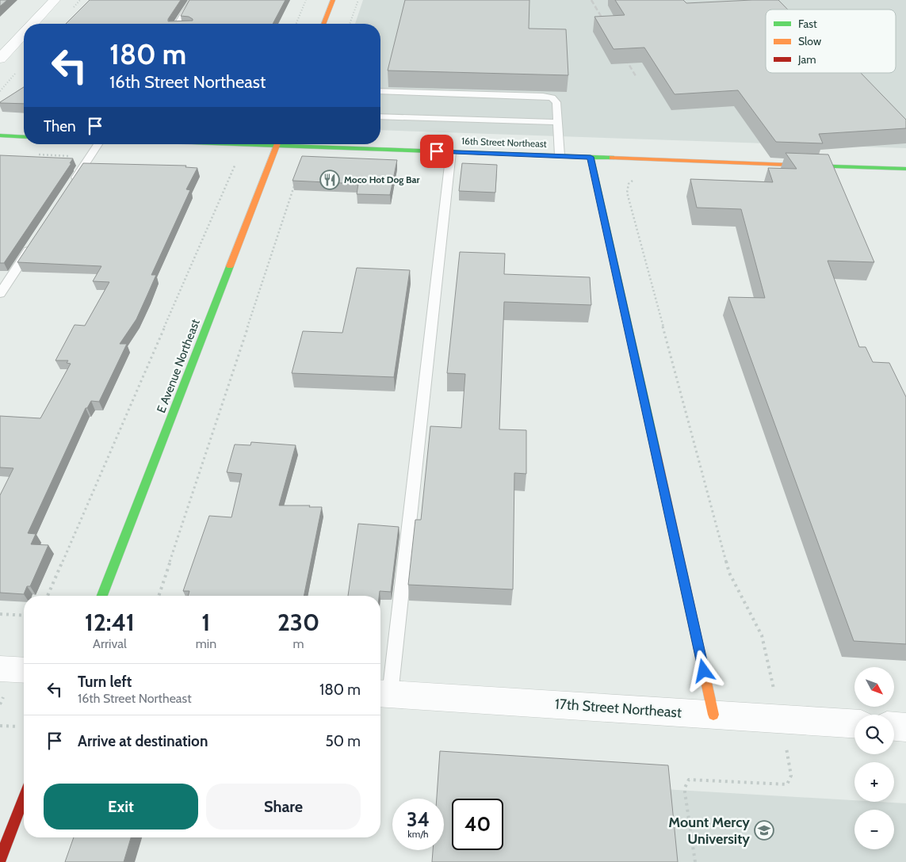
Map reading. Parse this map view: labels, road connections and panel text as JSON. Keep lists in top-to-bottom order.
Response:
{
  "streets": {
    "street": ["16th Street Northeast", "E Avenue Northeast", "17th Street Northeast"]
  },
  "places": {
    "restaurant": ["Moco Hot Dog Bar"],
    "school or university": ["Mount Mercy University"]
  },
  "legend": ["Fast", "Slow", "Jam"],
  "north": "bottom right",
  "page": {
    "turn": ["180 m", "16th Street Northeast"],
    "then": "Then",
    "eta": [
      "12:41",
      "Arrival",
      "1",
      "min",
      "230",
      "m"
    ],
    "list": [
      {
        "name": "Turn left",
        "note": "16th Street Northeast",
        "value": "180 m"
      },
      {
        "name": "Arrive at destination",
        "value": "50 m"
      }
    ],
    "map_buttons": ["+", "−"],
    "buttons": ["Exit", "Share"],
    "speed": "34 km/h",
    "limit": "40"
  }
}
